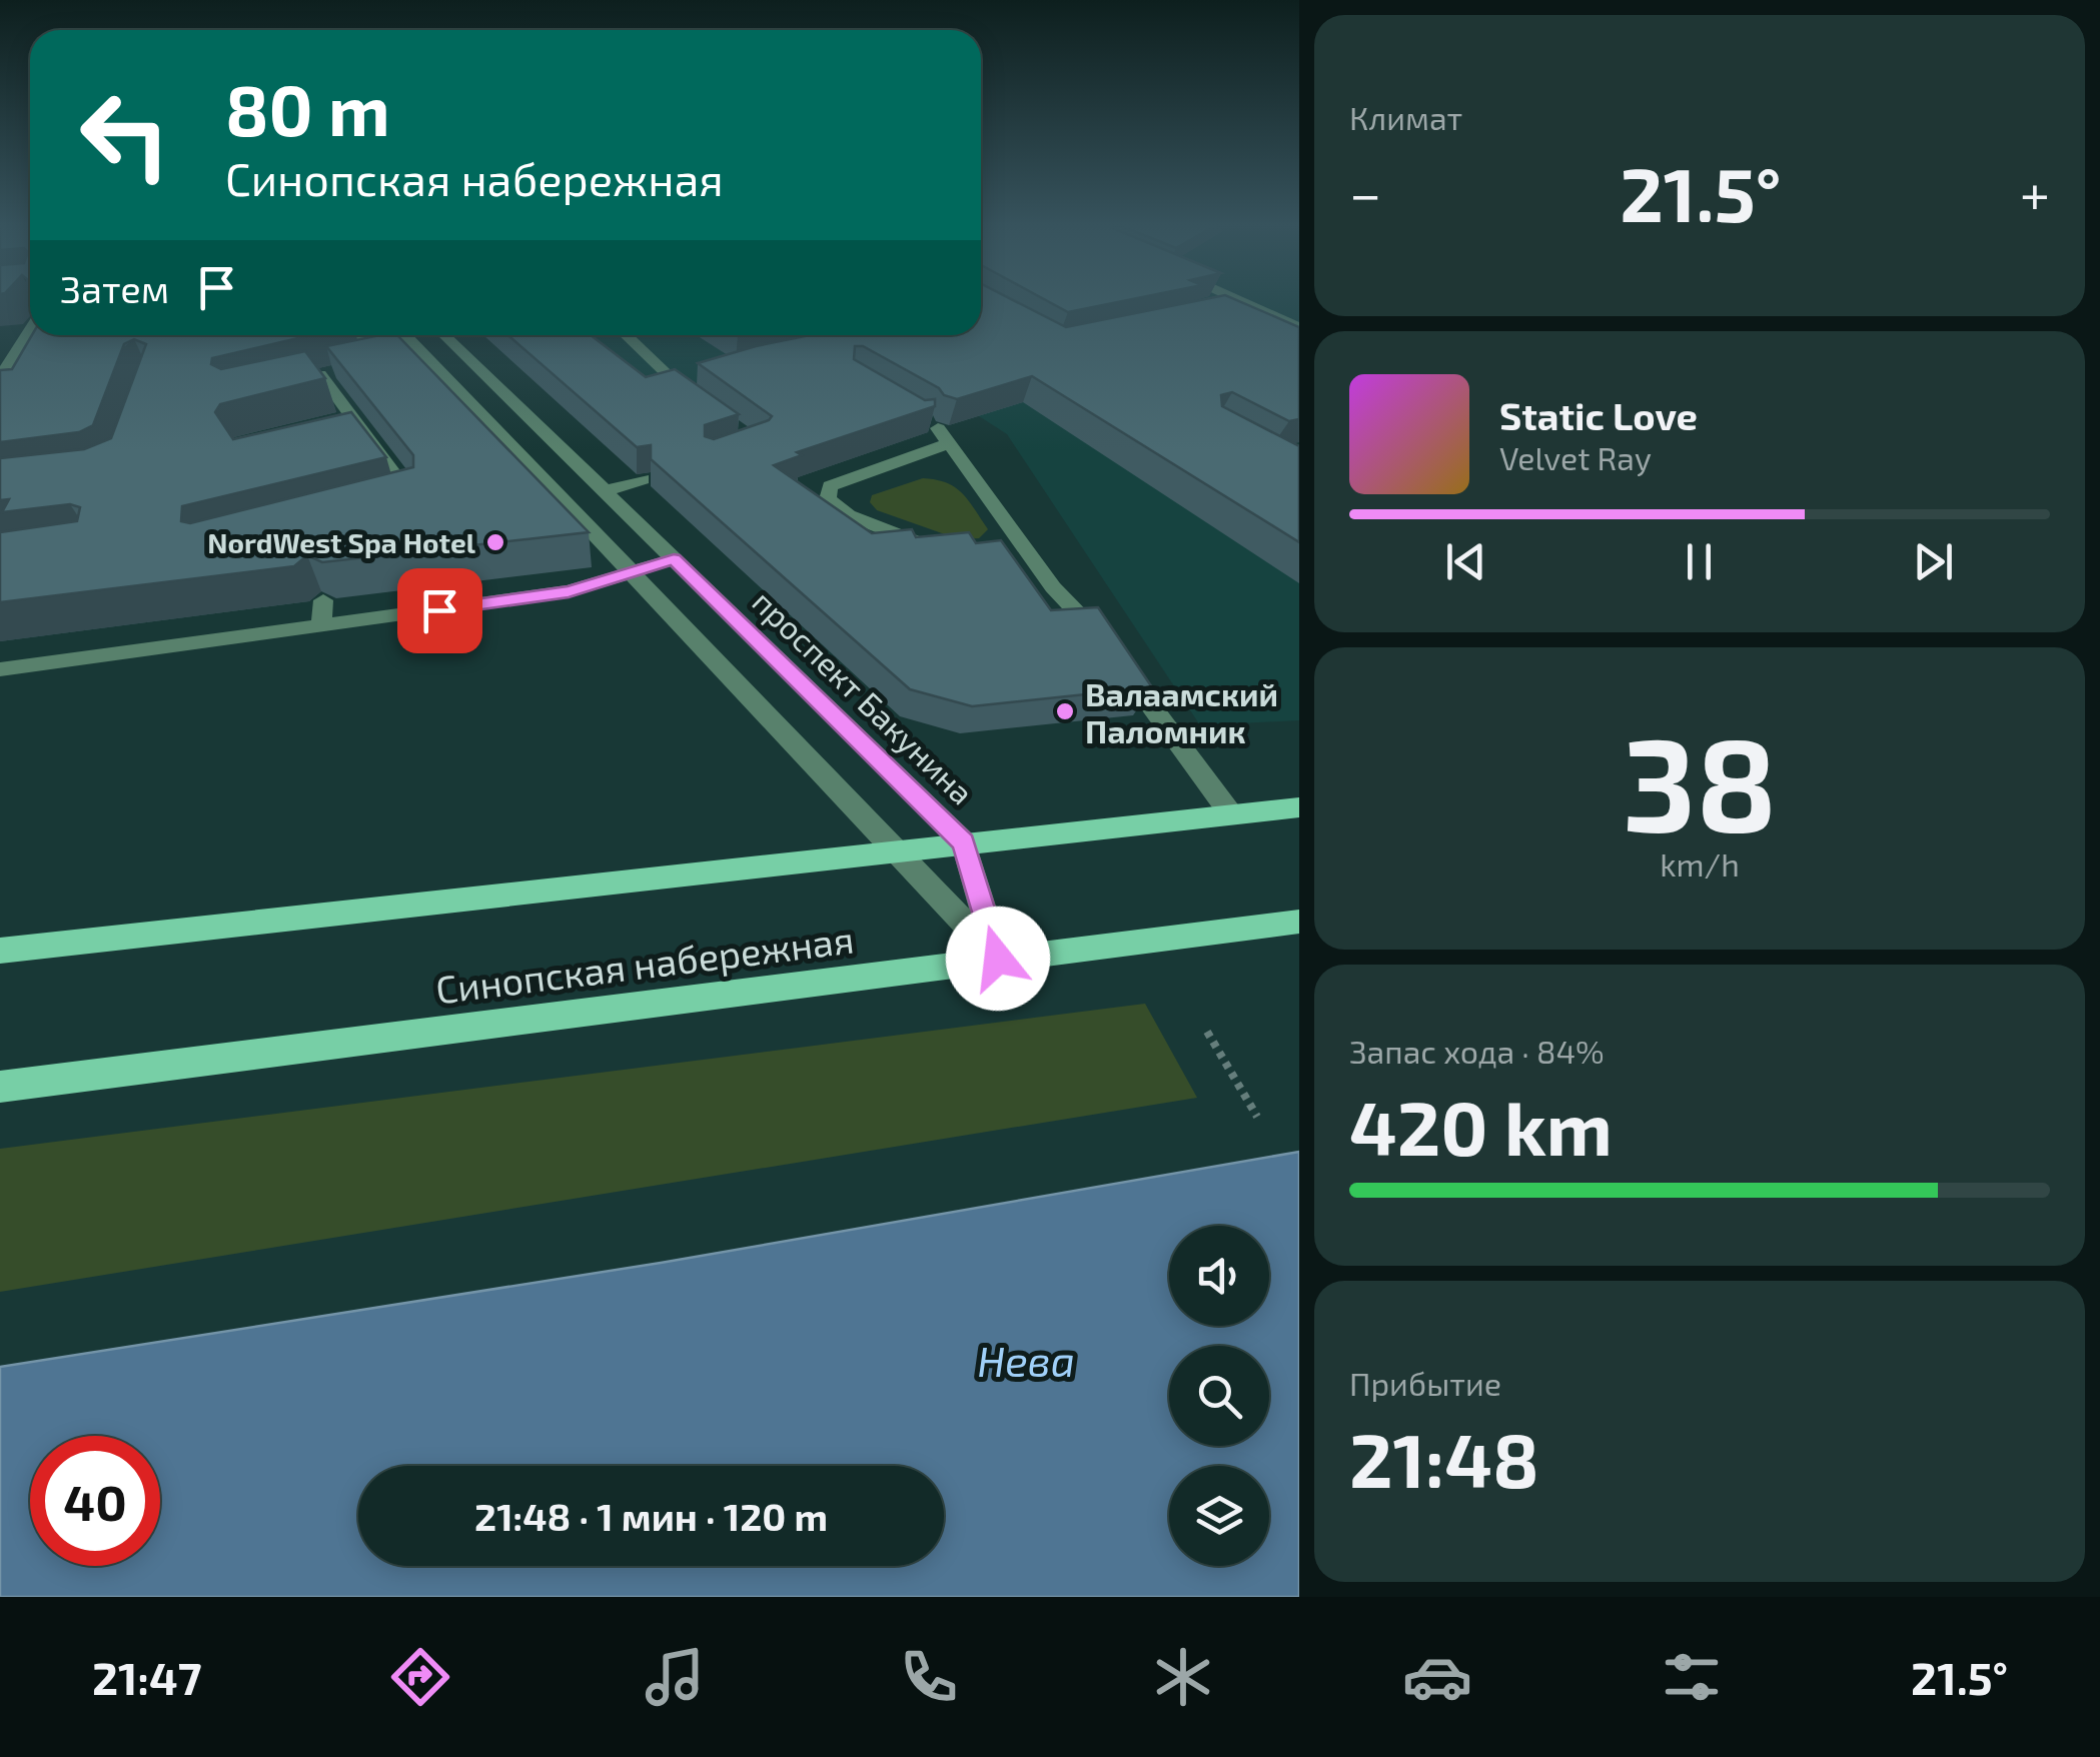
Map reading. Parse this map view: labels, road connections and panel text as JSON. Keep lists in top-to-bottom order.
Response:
{
  "streets": {
    "main road": ["Синопская набережная"],
    "street": ["проспект Бакунина"]
  },
  "crossings": [
    ["проспект Бакунина", "Синопская набережная"]
  ],
  "water": ["Нева"],
  "places": ["NordWest Spa Hotel", "Валаамский Паломник"],
  "page": {
    "tile": [
      "Климат",
      ["38", "km/h"],
      ["Запас хода · 84%", "420 km"],
      ["Прибытие", "21:48"]
    ],
    "turn": ["80 m", "Синопская набережная"],
    "heat": ["−", "21.5°", "+"],
    "then": "Затем",
    "song": ["Static Love", "Velvet Ray"],
    "limit": "40",
    "trip": "21:48 · 1 мин · 120 m",
    "tabs": ["21:47", "21.5°"]
  }
}
